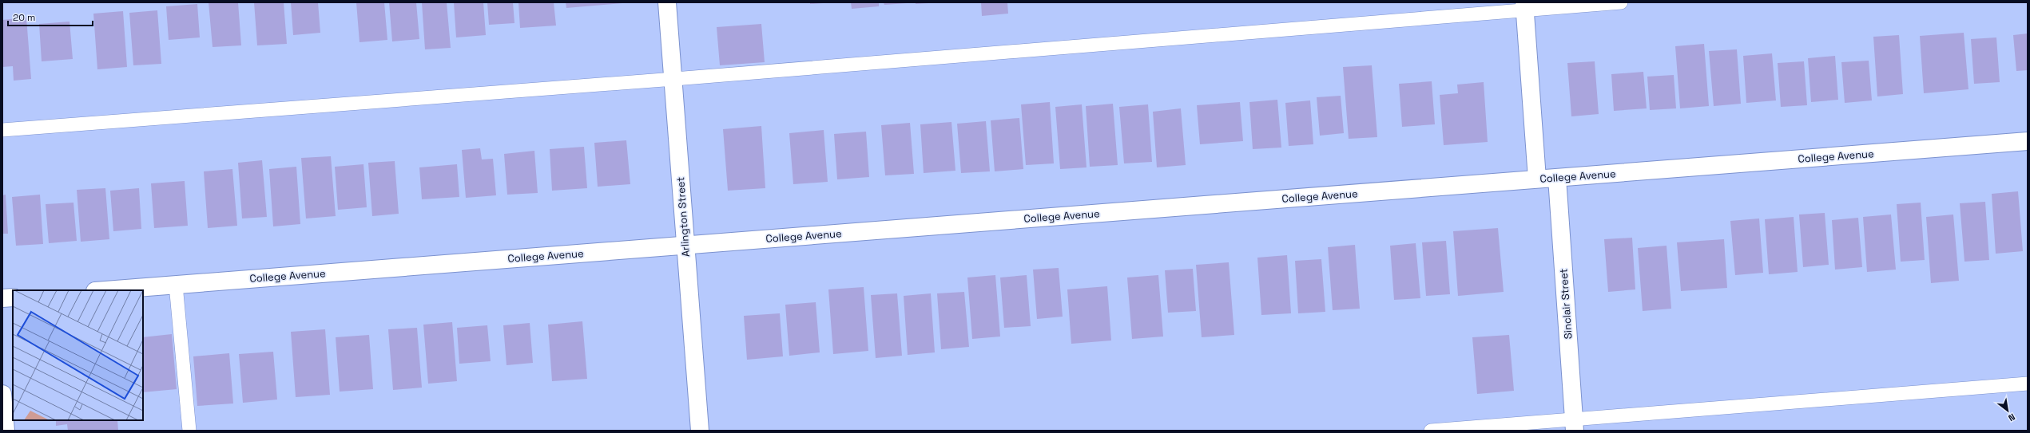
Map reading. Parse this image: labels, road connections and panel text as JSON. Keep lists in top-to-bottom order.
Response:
{
  "streets": {
    "street": ["College Avenue", "Arlington Street", "Sinclair Street"]
  },
  "crossings": [
    ["College Avenue", "Arlington Street"],
    ["College Avenue", "Sinclair Street"]
  ],
  "scale_bar": "20 m",
  "north": "bottom right"
}
